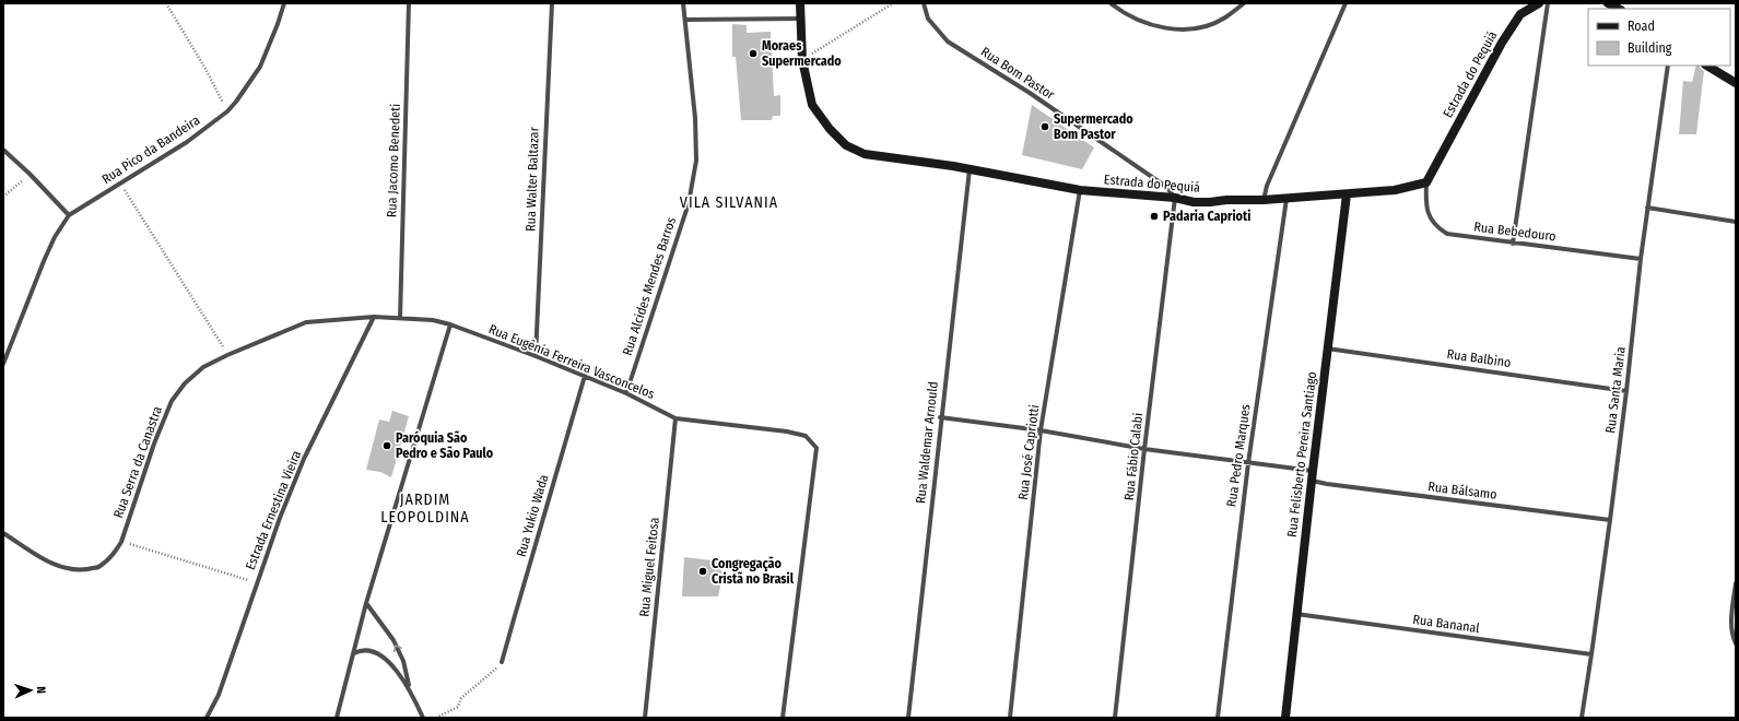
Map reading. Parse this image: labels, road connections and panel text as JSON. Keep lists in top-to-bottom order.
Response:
{
  "streets": {
    "main road": ["Estrada do Pequiá", "Rua Felisberto Pereira Santiago"],
    "street": [
      "Rua Bom Pastor",
      "Rua Pico da Bandeira",
      "Rua Jacomo Benedeti",
      "Rua Walter Baltazar",
      "Rua Bebedouro",
      "Rua Alcides Mendes Barros",
      "Rua Balbino",
      "Rua Eugênia Ferreira Vasconcelos",
      "Rua Santa Maria",
      "Rua Waldemar Arnould",
      "Rua José Capriotti",
      "Rua Pedro Marques",
      "Rua Fábio Calabi",
      "Rua Serra da Canastra",
      "Rua Bálsamo",
      "Estrada Ernestina Vieira",
      "Rua Yukio Wada",
      "Rua Miguel Feitosa",
      "Rua Bananal"
    ]
  },
  "crossings": [
    ["Rua Bom Pastor", "Estrada do Pequiá"],
    ["Rua Bom Pastor", "Rua Fábio Calabi"],
    ["Estrada do Pequiá", "Rua Bebedouro"],
    ["Estrada do Pequiá", "Rua Waldemar Arnould"],
    ["Estrada do Pequiá", "Rua José Capriotti"],
    ["Estrada do Pequiá", "Rua Felisberto Pereira Santiago"],
    ["Estrada do Pequiá", "Rua Pedro Marques"],
    ["Estrada do Pequiá", "Rua Fábio Calabi"],
    ["Rua Jacomo Benedeti", "Rua Eugênia Ferreira Vasconcelos"],
    ["Rua Jacomo Benedeti", "Rua Serra da Canastra"],
    ["Rua Walter Baltazar", "Rua Eugênia Ferreira Vasconcelos"],
    ["Rua Bebedouro", "Rua Santa Maria"],
    ["Rua Alcides Mendes Barros", "Rua Eugênia Ferreira Vasconcelos"],
    ["Rua Balbino", "Rua Santa Maria"],
    ["Rua Balbino", "Rua Felisberto Pereira Santiago"],
    ["Rua Eugênia Ferreira Vasconcelos", "Rua Serra da Canastra"],
    ["Rua Eugênia Ferreira Vasconcelos", "Rua Yukio Wada"],
    ["Rua Eugênia Ferreira Vasconcelos", "Rua Miguel Feitosa"],
    ["Rua Santa Maria", "Rua Bálsamo"],
    ["Rua Santa Maria", "Rua Bananal"],
    ["Rua Felisberto Pereira Santiago", "Rua Bálsamo"],
    ["Rua Felisberto Pereira Santiago", "Rua Bananal"],
    ["Rua Serra da Canastra", "Estrada Ernestina Vieira"]
  ],
  "districts": ["VILA SILVANIA", "JARDIM LEOPOLDINA"],
  "places": [
    "Moraes Supermercado",
    "Supermercado Bom Pastor",
    "Padaria Caprioti",
    "Paróquia São Pedro e São Paulo",
    "Congregação Cristã no Brasil"
  ],
  "legend": ["Road", "Building"],
  "north": "right"
}
